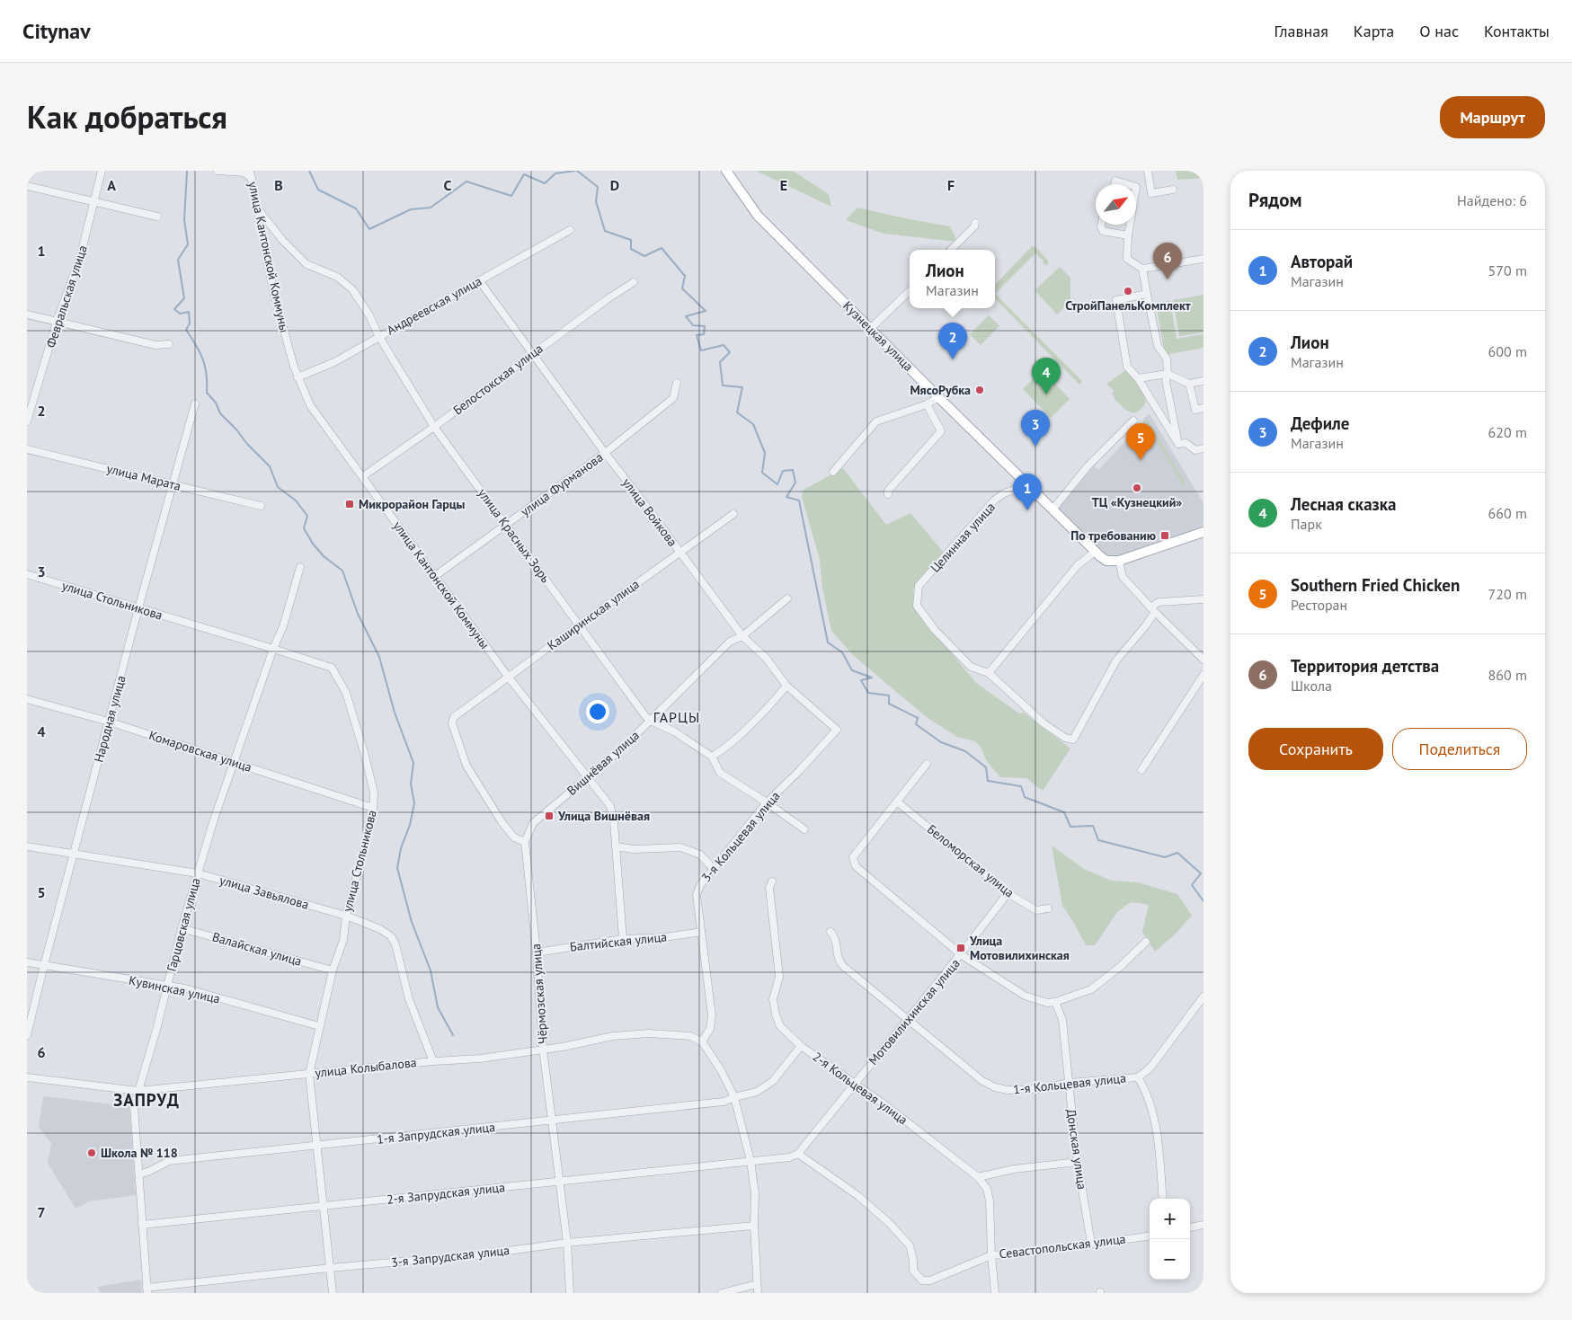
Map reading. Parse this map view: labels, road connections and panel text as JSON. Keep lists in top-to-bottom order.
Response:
{
  "streets": {
    "main road": ["Кузнецкая улица"],
    "street": [
      "улица Кантонской Коммуны",
      "Февральская улица",
      "Андреевская улица",
      "Белостокская улица",
      "улица Марата",
      "улица Фурманова",
      "улица Войкова",
      "улица Красных Зорь",
      "Целинная улица",
      "улица Стольникова",
      "Каширинская улица",
      "Народная улица",
      "Комаровская улица",
      "Вишнёвая улица",
      "3-я Кольцевая улица",
      "Беломорская улица",
      "улица Завьялова",
      "Гарцовская улица",
      "Балтийская улица",
      "Валайская улица",
      "Кувинская улица",
      "Чёрмозская улица",
      "Мотовилихинская улица",
      "улица Колыбалова",
      "1-я Кольцевая улица",
      "2-я Кольцевая улица",
      "1-я Запрудская улица",
      "Донская улица",
      "2-я Запрудская улица",
      "Севастопольская улица",
      "3-я Запрудская улица"
    ]
  },
  "crossings": [
    ["улица Кантонской Коммуны", "Андреевская улица"],
    ["улица Кантонской Коммуны", "Белостокская улица"],
    ["улица Кантонской Коммуны", "улица Фурманова"],
    ["улица Кантонской Коммуны", "улица Красных Зорь"],
    ["улица Кантонской Коммуны", "Каширинская улица"],
    ["улица Кантонской Коммуны", "Вишнёвая улица"],
    ["улица Кантонской Коммуны", "Балтийская улица"],
    ["Андреевская улица", "улица Войкова"],
    ["Андреевская улица", "улица Красных Зорь"],
    ["Кузнецкая улица", "Целинная улица"],
    ["Белостокская улица", "улица Войкова"],
    ["Белостокская улица", "улица Красных Зорь"],
    ["улица Марата", "Народная улица"],
    ["улица Фурманова", "улица Войкова"],
    ["улица Фурманова", "улица Красных Зорь"],
    ["улица Войкова", "Каширинская улица"],
    ["улица Войкова", "Вишнёвая улица"],
    ["улица Войкова", "3-я Кольцевая улица"],
    ["улица Красных Зорь", "Каширинская улица"],
    ["улица Красных Зорь", "Вишнёвая улица"],
    ["улица Красных Зорь", "3-я Кольцевая улица"],
    ["улица Стольникова", "Народная улица"],
    ["улица Стольникова", "Комаровская улица"],
    ["улица Стольникова", "улица Завьялова"],
    ["улица Стольникова", "Гарцовская улица"],
    ["улица Стольникова", "Валайская улица"],
    ["улица Стольникова", "Кувинская улица"],
    ["улица Стольникова", "улица Колыбалова"],
    ["улица Стольникова", "1-я Запрудская улица"],
    ["улица Стольникова", "2-я Запрудская улица"],
    ["улица Стольникова", "3-я Запрудская улица"],
    ["Каширинская улица", "Вишнёвая улица"],
    ["Каширинская улица", "Чёрмозская улица"],
    ["Народная улица", "Комаровская улица"],
    ["Народная улица", "улица Завьялова"],
    ["Народная улица", "Кувинская улица"],
    ["Комаровская улица", "Гарцовская улица"],
    ["Вишнёвая улица", "Чёрмозская улица"],
    ["3-я Кольцевая улица", "Балтийская улица"],
    ["3-я Кольцевая улица", "улица Колыбалова"],
    ["Беломорская улица", "Мотовилихинская улица"],
    ["улица Завьялова", "Гарцовская улица"],
    ["улица Завьялова", "улица Колыбалова"],
    ["Гарцовская улица", "Валайская улица"],
    ["Гарцовская улица", "Кувинская улица"],
    ["Гарцовская улица", "улица Колыбалова"],
    ["Гарцовская улица", "1-я Запрудская улица"],
    ["Гарцовская улица", "2-я Запрудская улица"],
    ["Гарцовская улица", "3-я Запрудская улица"],
    ["Балтийская улица", "Чёрмозская улица"],
    ["Чёрмозская улица", "улица Колыбалова"],
    ["Чёрмозская улица", "1-я Запрудская улица"],
    ["Чёрмозская улица", "2-я Запрудская улица"],
    ["Чёрмозская улица", "3-я Запрудская улица"],
    ["Мотовилихинская улица", "1-я Кольцевая улица"],
    ["Мотовилихинская улица", "2-я Кольцевая улица"],
    ["Мотовилихинская улица", "Севастопольская улица"],
    ["1-я Кольцевая улица", "Донская улица"],
    ["2-я Кольцевая улица", "1-я Запрудская улица"],
    ["Донская улица", "Севастопольская улица"]
  ],
  "districts": ["ГАРЦЫ", "ЗАПРУД"],
  "places": {
    "other": [
      "СтройПанельКомплект",
      "МясоРубка",
      "ТЦ «Кузнецкий»",
      "Школа № 118"
    ],
    "transit": [
      "Микрорайон Гарцы",
      "По требованию",
      "Улица Вишнёвая",
      "Улица Мотовилихинская"
    ]
  },
  "north": "top right",
  "page": {
    "header": "Citynav",
    "nav": [
      "Главная",
      "Карта",
      "О нас",
      "Контакты"
    ],
    "title": "Как добраться",
    "buttons": [
      "Маршрут",
      ["Сохранить", "Поделиться"]
    ],
    "heading": ["Рядом", "Найдено: 6"],
    "list": [
      {
        "mark": "1",
        "name": "Авторай",
        "note": "Магазин",
        "value": "570 m"
      },
      {
        "mark": "2",
        "name": "Лион",
        "note": "Магазин",
        "value": "600 m"
      },
      {
        "mark": "3",
        "name": "Дефиле",
        "note": "Магазин",
        "value": "620 m"
      },
      {
        "mark": "4",
        "name": "Лесная сказка",
        "note": "Парк",
        "value": "660 m"
      },
      {
        "mark": "5",
        "name": "Southern Fried Chicken",
        "note": "Ресторан",
        "value": "720 m"
      },
      {
        "mark": "6",
        "name": "Территория детства",
        "note": "Школа",
        "value": "860 m"
      }
    ],
    "pins": [
      "6",
      "2",
      "4",
      "3",
      "5",
      "1"
    ],
    "popup": ["Лион", "Магазин"],
    "map_buttons": ["+", "−"]
  },
  "grid": {
    "columns": [
      "A",
      "B",
      "C",
      "D",
      "E",
      "F"
    ],
    "rows": [
      "1",
      "2",
      "3",
      "4",
      "5",
      "6",
      "7"
    ]
  }
}
